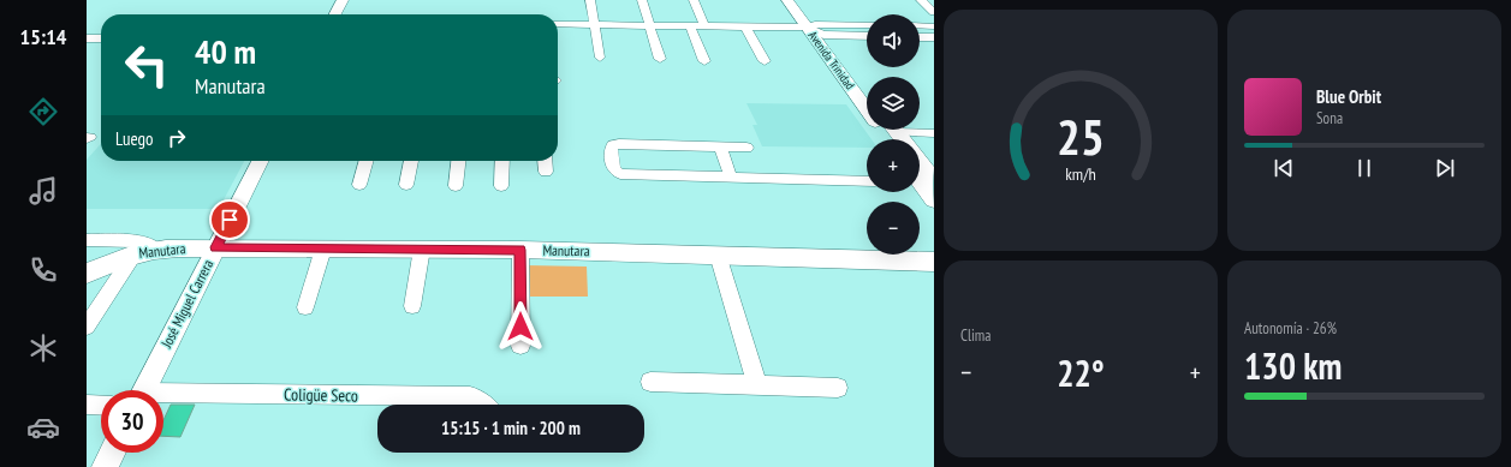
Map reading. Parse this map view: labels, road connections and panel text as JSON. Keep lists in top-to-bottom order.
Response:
{
  "streets": {
    "main road": ["Avenida Trinidad", "Manutara"],
    "street": ["José Miguel Carrera", "Coligüe Seco"]
  },
  "crossings": [
    ["Manutara", "José Miguel Carrera"]
  ],
  "page": {
    "tabs": "15:14",
    "map_buttons": ["+", "−"],
    "turn": ["40 m", "Manutara"],
    "song": ["Blue Orbit", "Sona"],
    "then": "Luego",
    "tile": [
      "Clima",
      ["Autonomía · 26%", "130 km"]
    ],
    "heat": ["−", "22°", "+"],
    "limit": "30",
    "trip": "15:15 · 1 min · 200 m",
    "gauge": ["25", "km/h"]
  }
}
